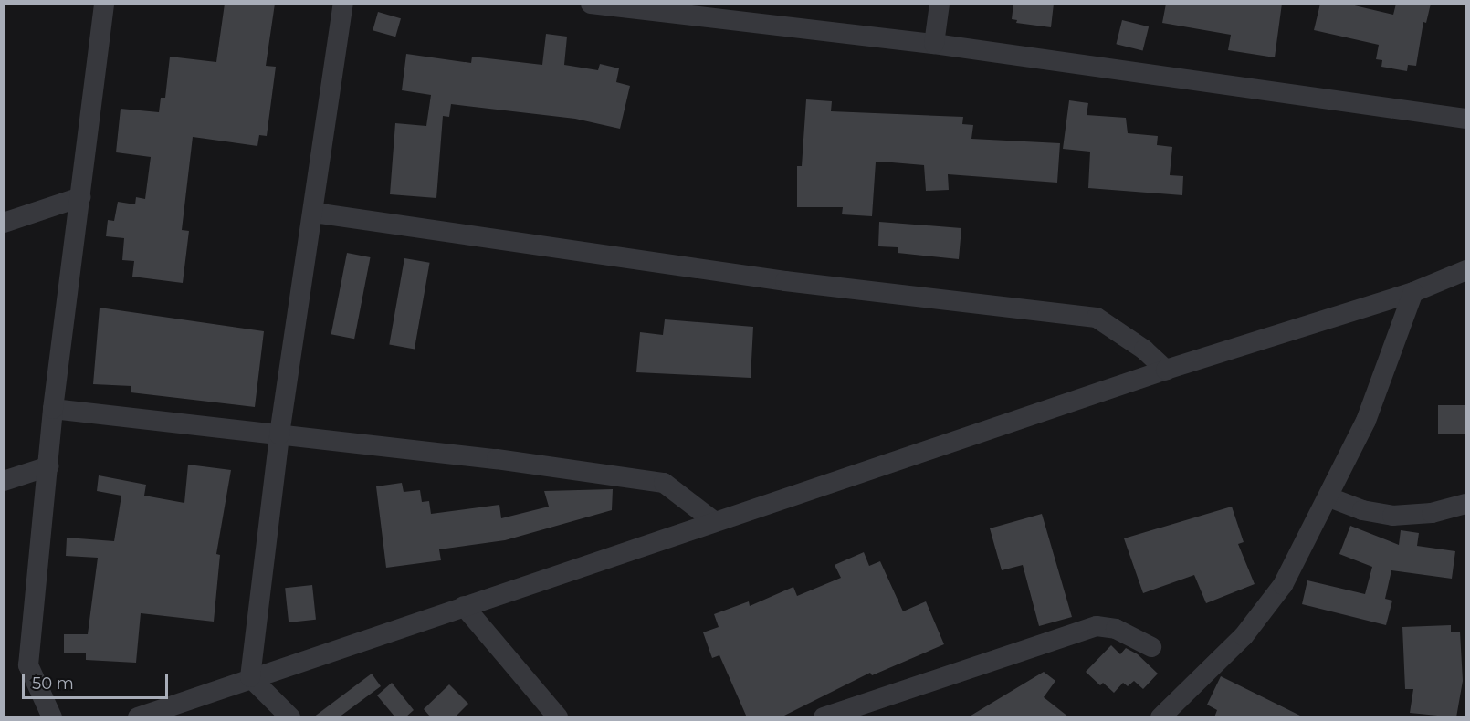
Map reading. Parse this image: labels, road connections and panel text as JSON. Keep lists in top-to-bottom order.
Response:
{
  "scale_bar": "50 m"
}
